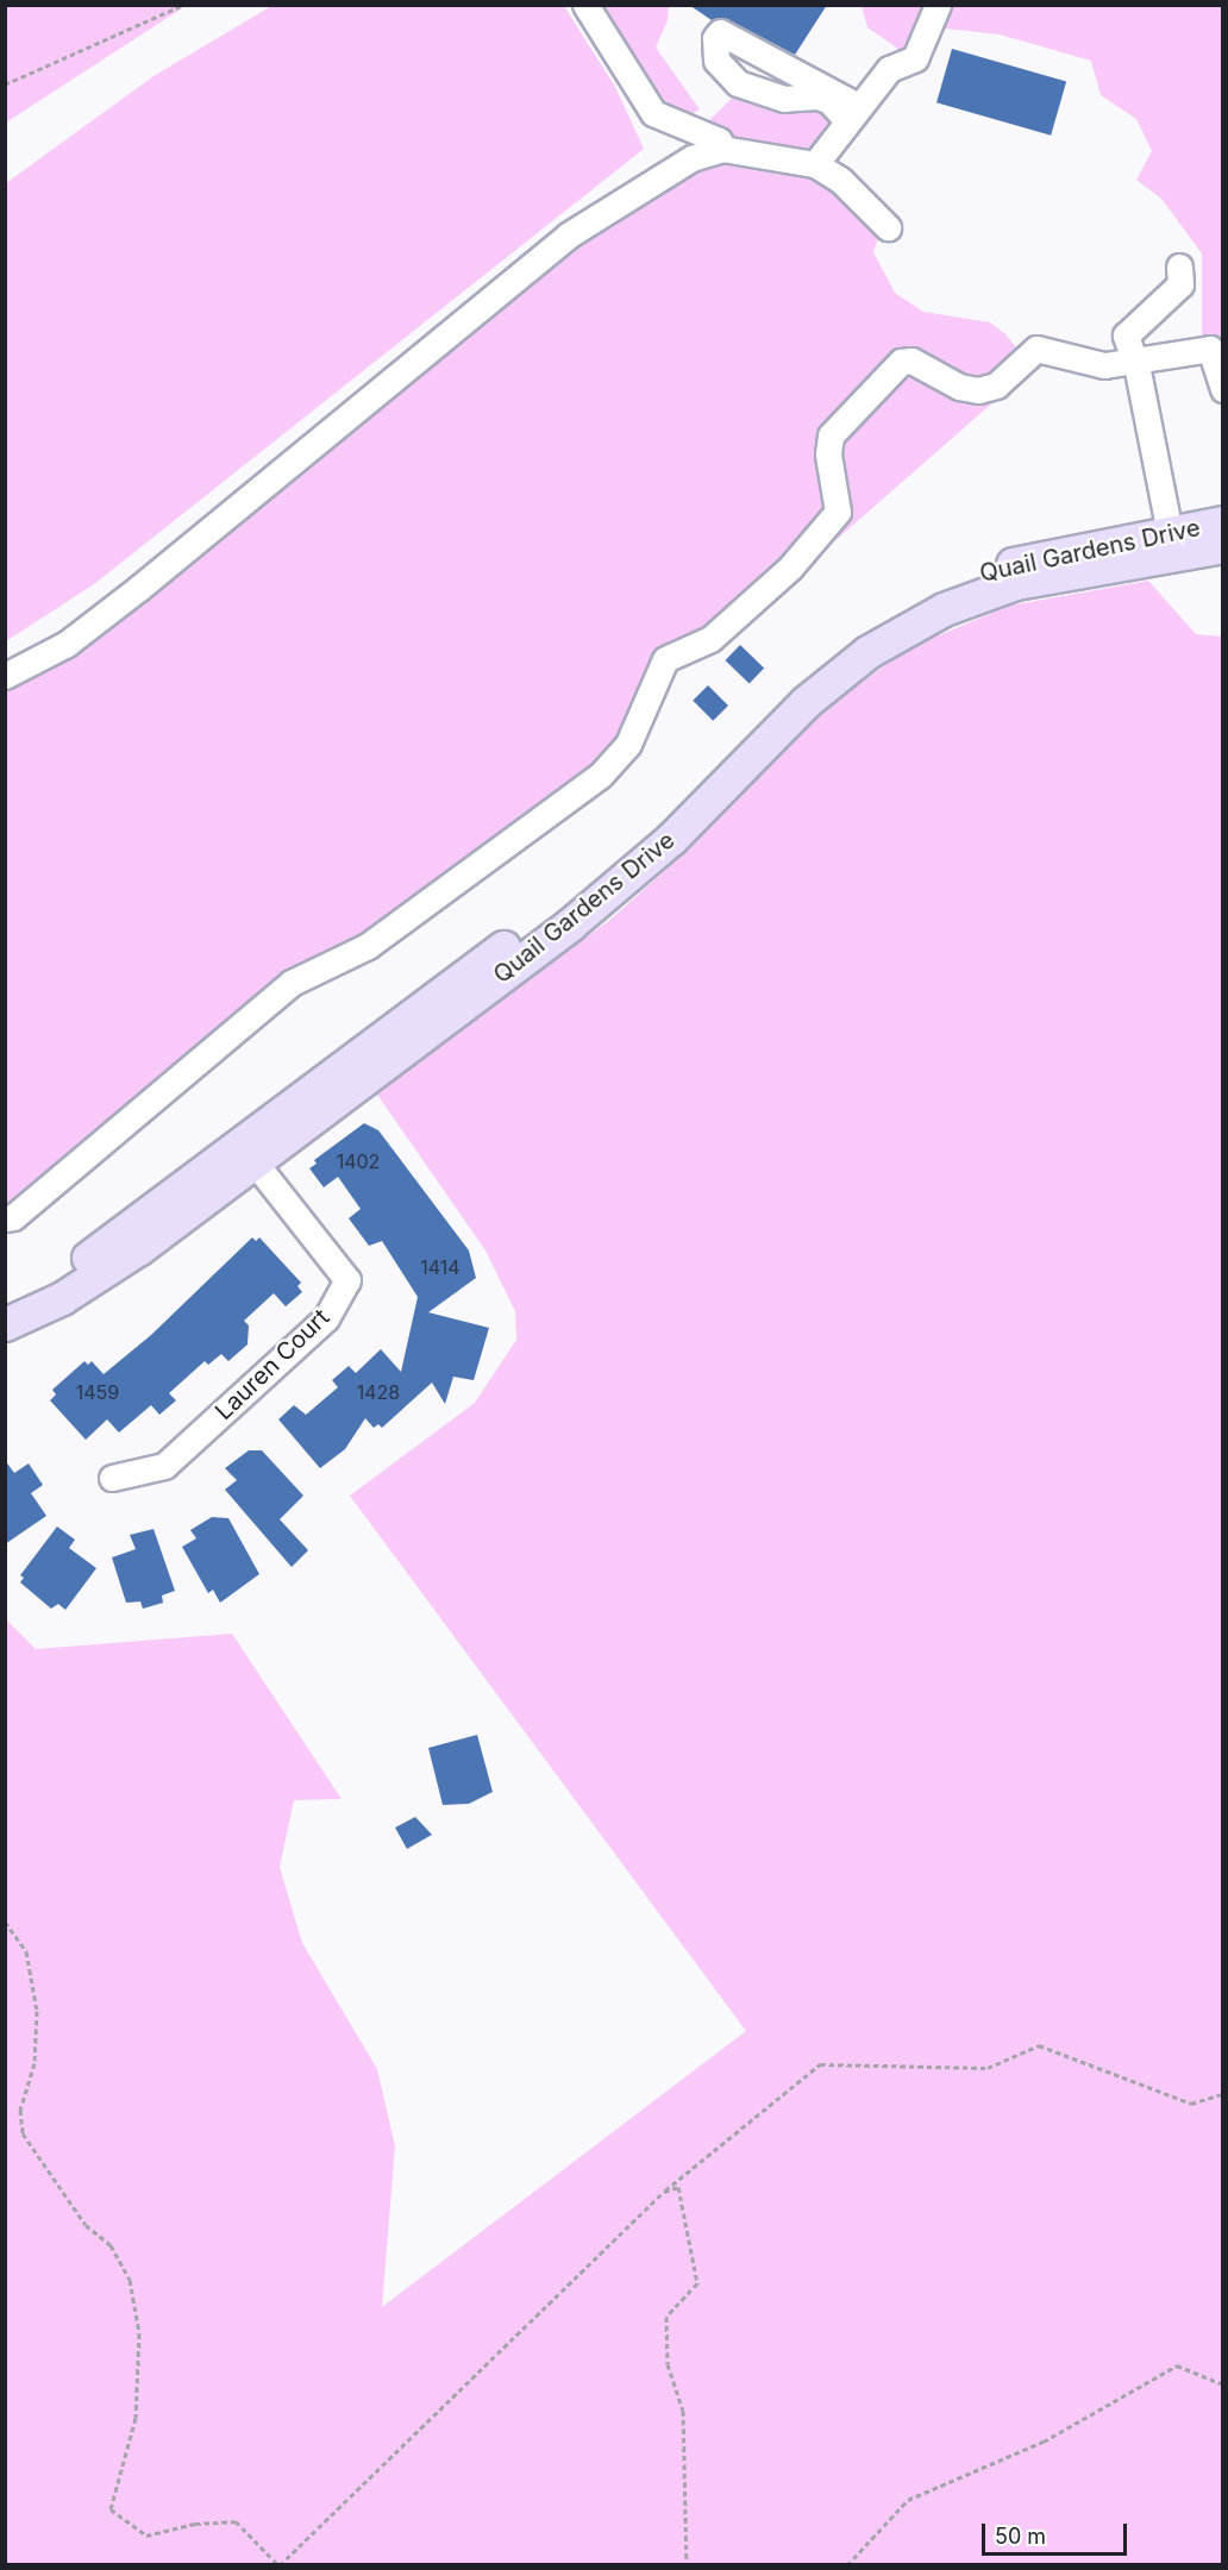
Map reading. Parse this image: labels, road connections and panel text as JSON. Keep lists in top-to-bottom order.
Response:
{
  "streets": {
    "main road": ["Quail Gardens Drive"],
    "street": ["Lauren Court"]
  },
  "crossings": [
    ["Quail Gardens Drive", "Lauren Court"]
  ],
  "house_numbers": [
    "1402",
    "1414",
    "1459",
    "1428"
  ],
  "scale_bar": "50 m"
}
